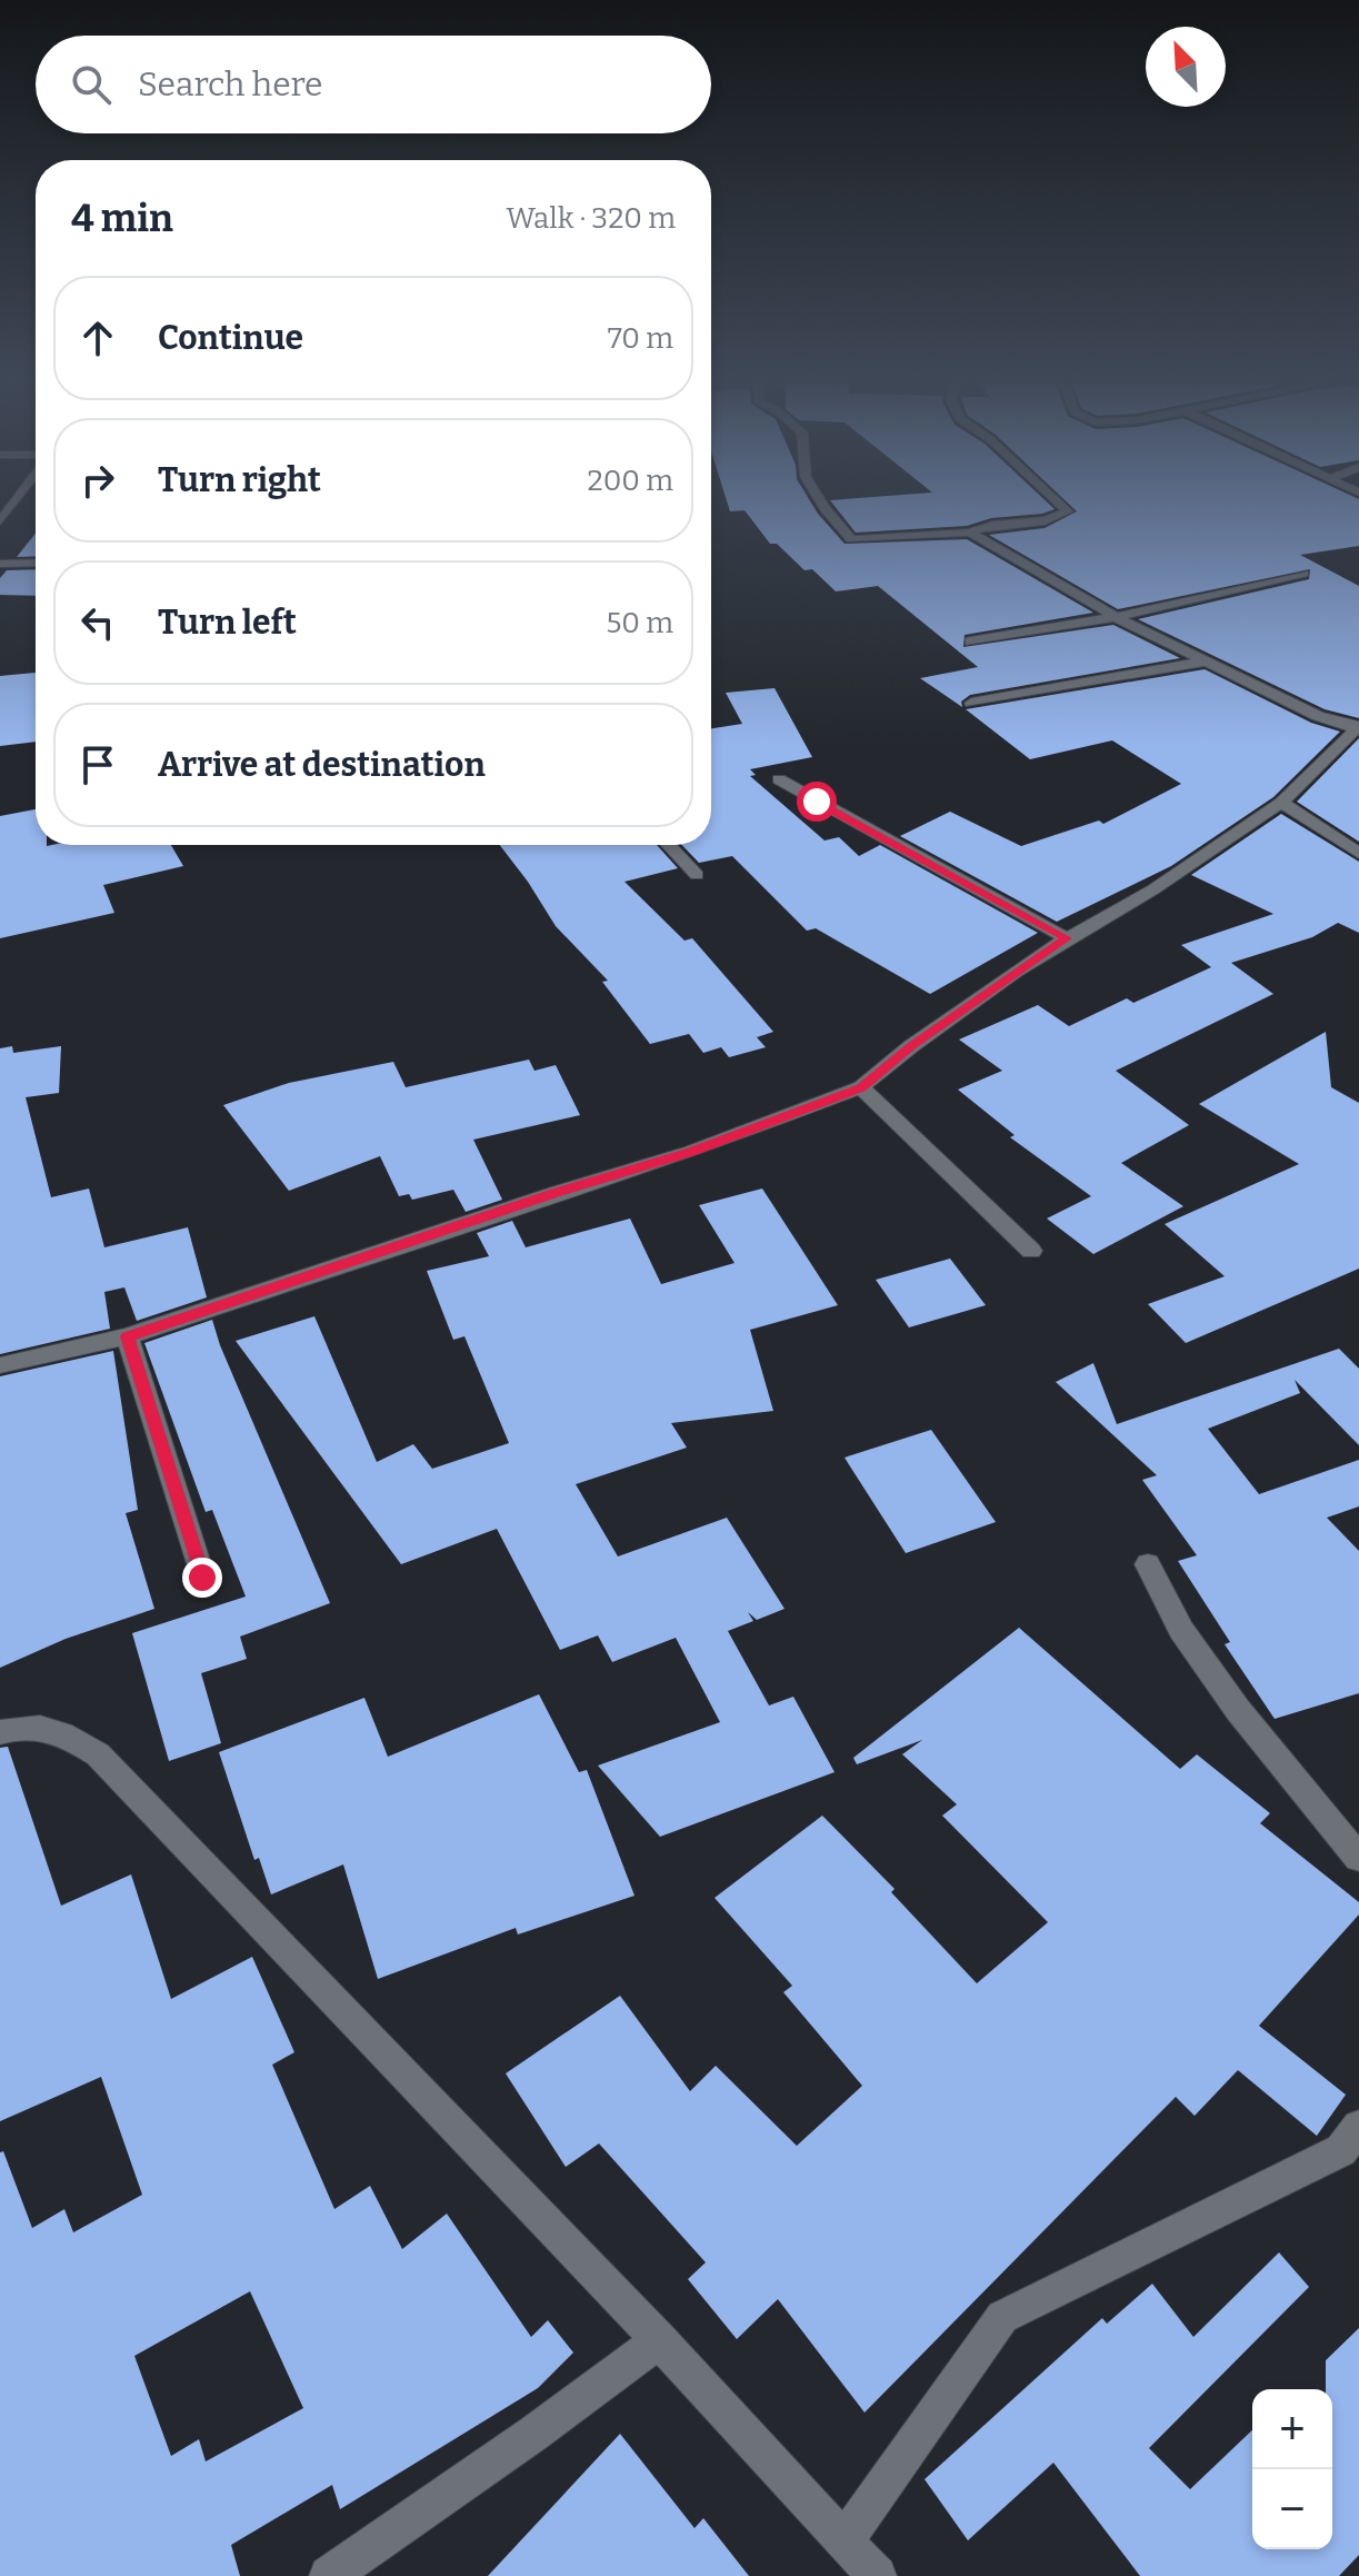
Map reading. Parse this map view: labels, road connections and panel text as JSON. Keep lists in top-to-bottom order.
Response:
{
  "north": "top left",
  "page": {
    "search": "Search here",
    "heading": ["4 min", "Walk · 320 m"],
    "list": [
      ["Continue", "70 m"],
      ["Turn right", "200 m"],
      ["Turn left", "50 m"],
      "Arrive at destination"
    ],
    "map_buttons": ["+", "−"]
  }
}
